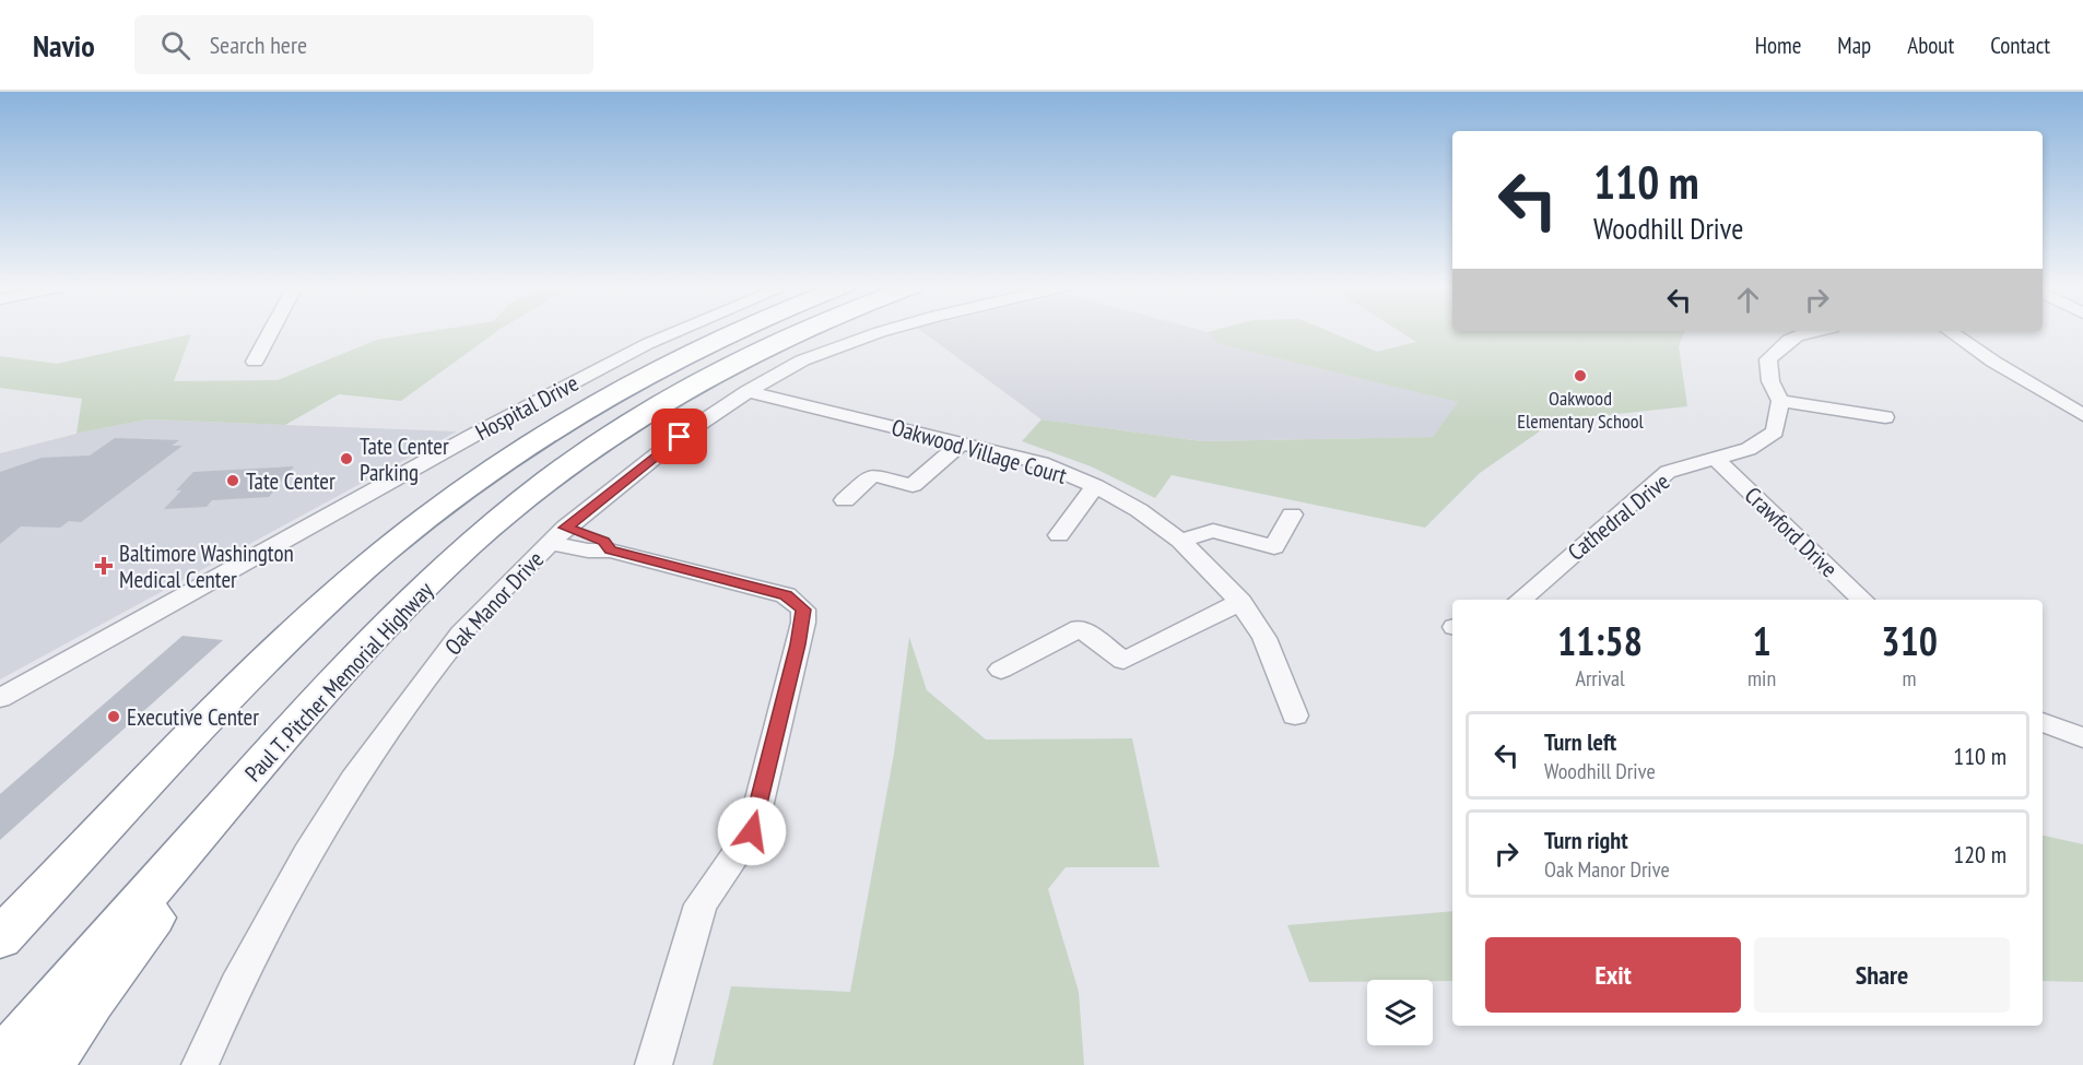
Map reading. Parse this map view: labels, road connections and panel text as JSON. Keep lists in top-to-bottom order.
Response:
{
  "streets": {
    "highway": ["Paul T. Pitcher Memorial Highway"],
    "street": [
      "Hospital Drive",
      "Oakwood Village Court",
      "Cathedral Drive",
      "Crawford Drive",
      "Oak Manor Drive"
    ]
  },
  "crossings": [
    ["Oakwood Village Court", "Oak Manor Drive"],
    ["Cathedral Drive", "Crawford Drive"]
  ],
  "places": {
    "other": [
      "Oakwood Elementary School",
      "Tate Center Parking",
      "Tate Center",
      "Executive Center"
    ],
    "health": ["Baltimore Washington Medical Center"]
  },
  "page": {
    "header": "Navio",
    "search": "Search here",
    "nav": [
      "Home",
      "Map",
      "About",
      "Contact"
    ],
    "turn": ["110 m", "Woodhill Drive"],
    "eta": [
      "11:58",
      "Arrival",
      "1",
      "min",
      "310",
      "m"
    ],
    "list": [
      {
        "name": "Turn left",
        "note": "Woodhill Drive",
        "value": "110 m"
      },
      {
        "name": "Turn right",
        "note": "Oak Manor Drive",
        "value": "120 m"
      }
    ],
    "buttons": ["Exit", "Share"]
  }
}
